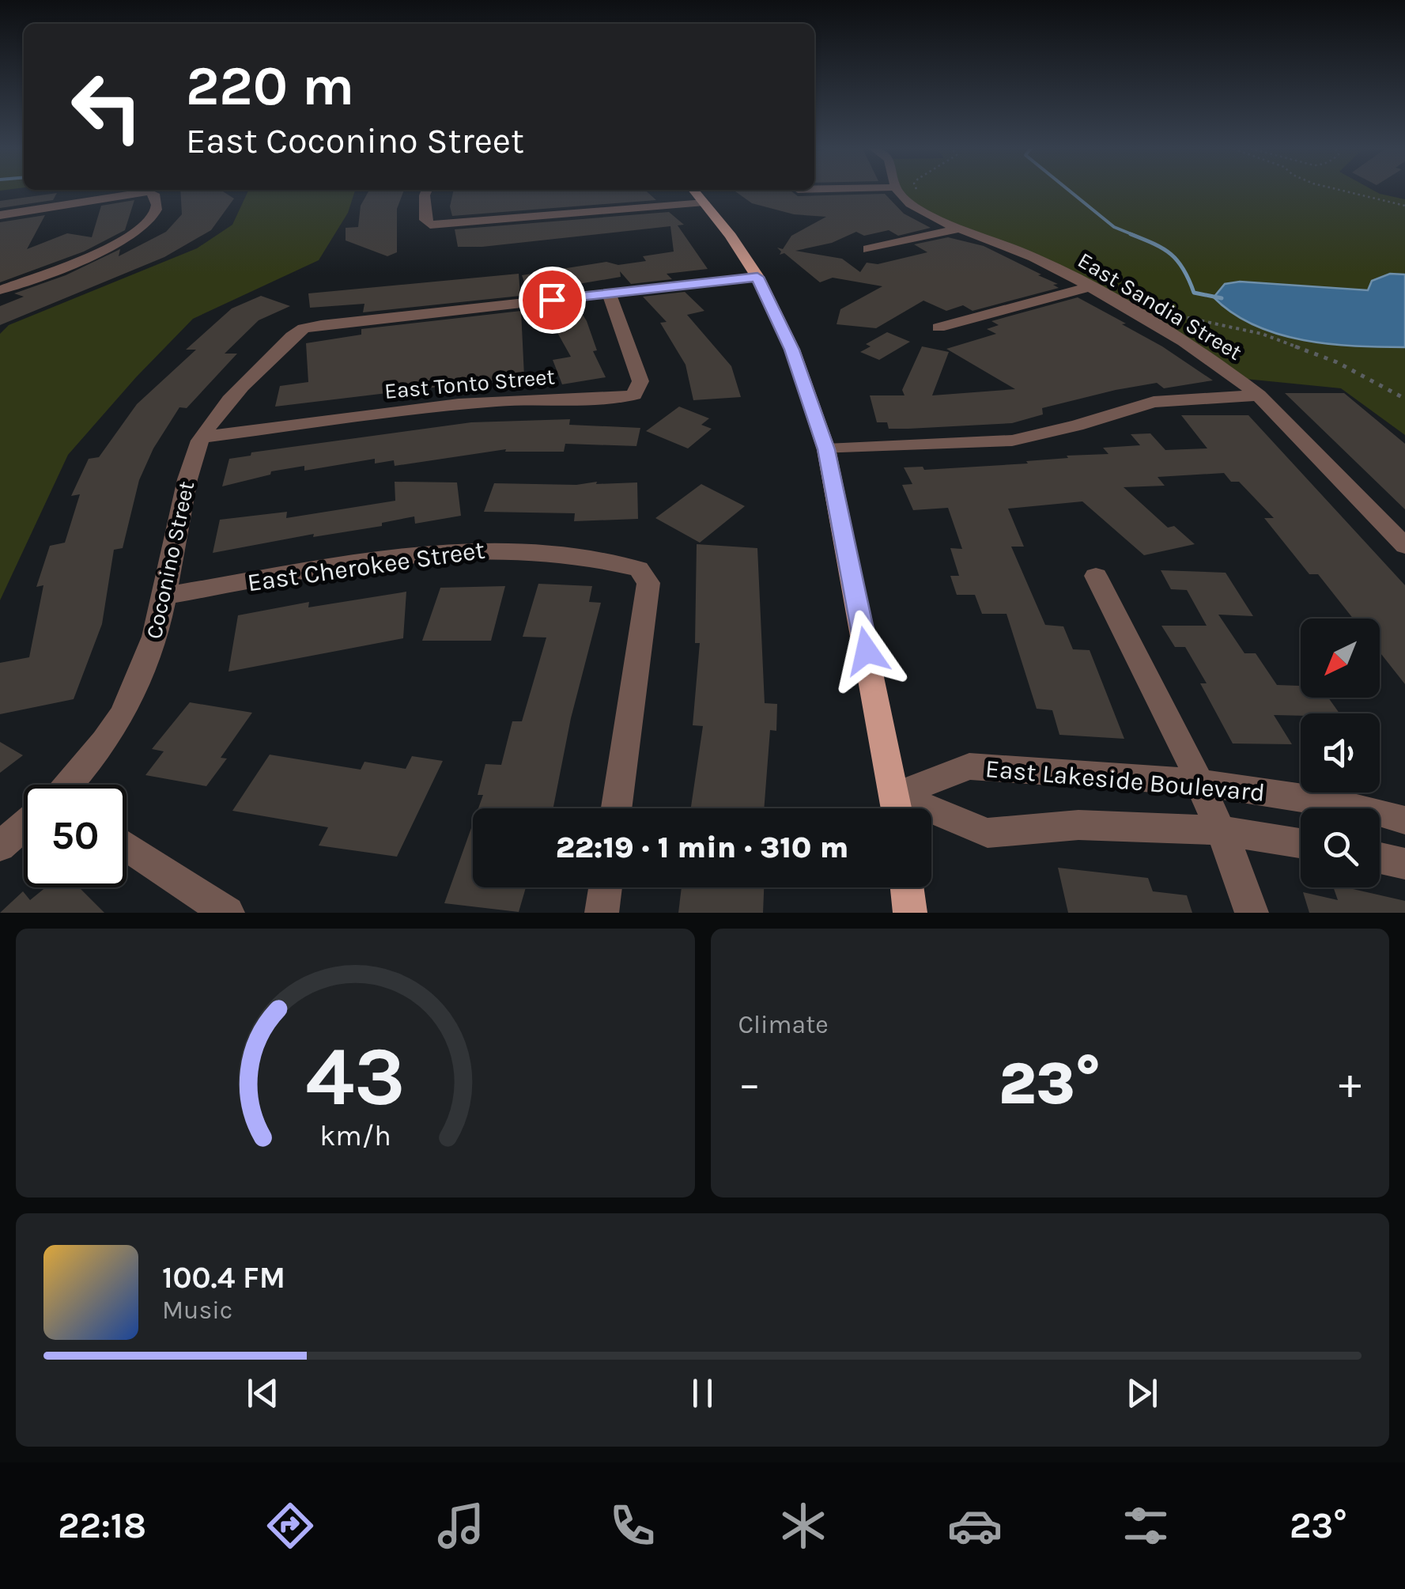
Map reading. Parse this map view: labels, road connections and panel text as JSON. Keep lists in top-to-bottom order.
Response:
{
  "streets": {
    "street": [
      "East Sandia Street",
      "East Tonto Street",
      "Coconino Street",
      "East Cherokee Street",
      "East Lakeside Boulevard"
    ]
  },
  "crossings": [
    ["East Tonto Street", "Coconino Street"],
    ["Coconino Street", "East Cherokee Street"]
  ],
  "north": "bottom left",
  "page": {
    "turn": ["220 m", "East Coconino Street"],
    "limit": "50",
    "trip": "22:19 · 1 min · 310 m",
    "tile": "Climate",
    "heat": ["−", "23°", "+"],
    "song": ["100.4 FM", "Music"],
    "tabs": ["22:18", "23°"],
    "gauge": ["43", "km/h"]
  }
}
